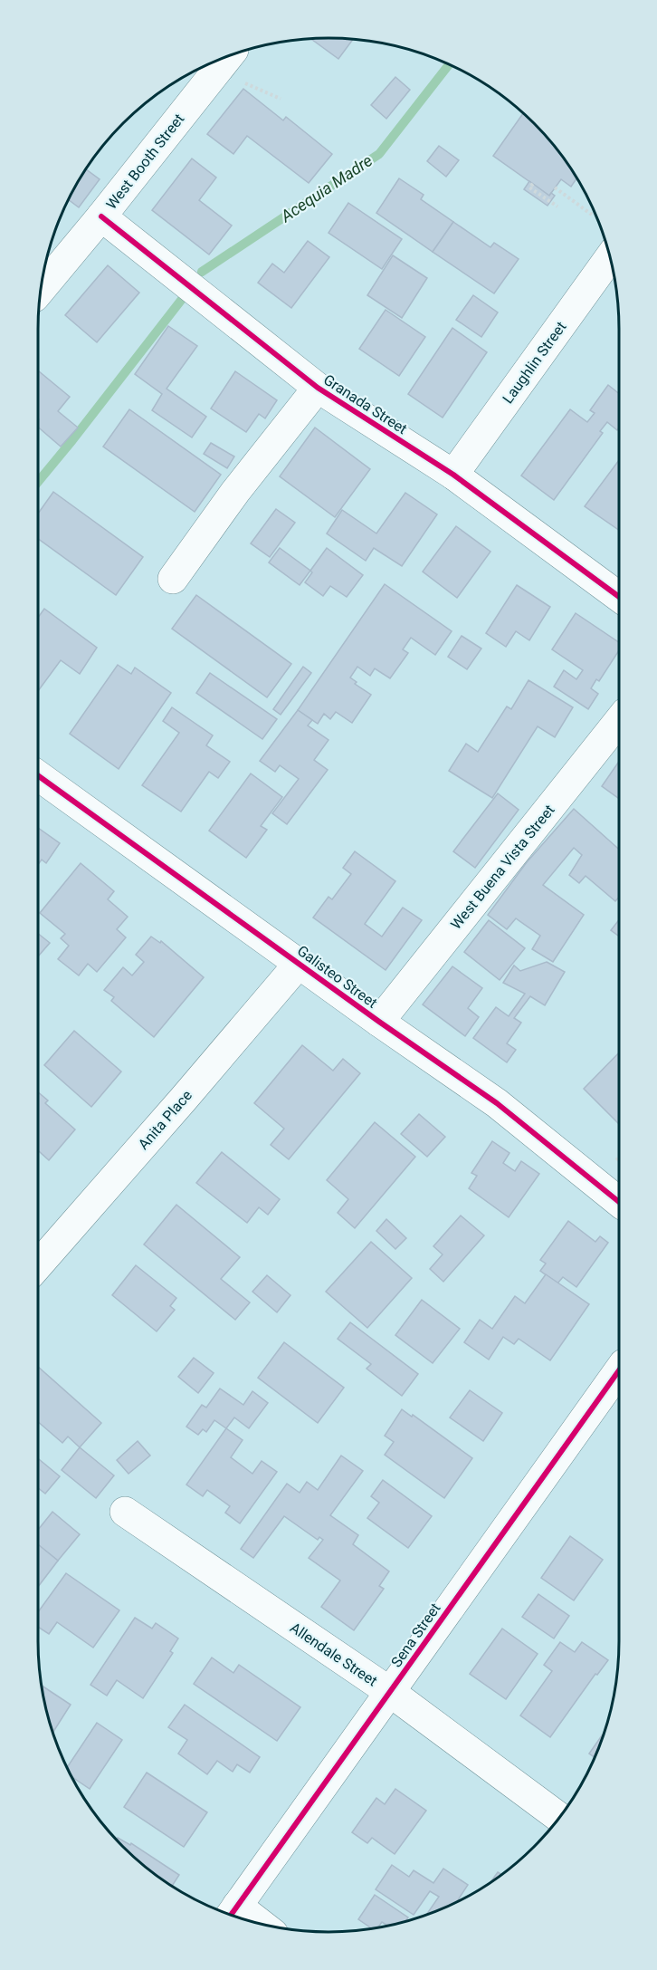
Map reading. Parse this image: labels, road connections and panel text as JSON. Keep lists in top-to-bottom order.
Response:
{
  "streets": {
    "street": [
      "West Booth Street",
      "Laughlin Street",
      "Granada Street",
      "West Buena Vista Street",
      "Galisteo Street",
      "Anita Place",
      "Sena Street",
      "Allendale Street"
    ]
  },
  "crossings": [
    ["West Booth Street", "Granada Street"],
    ["Laughlin Street", "Granada Street"],
    ["West Buena Vista Street", "Galisteo Street"],
    ["Galisteo Street", "Anita Place"],
    ["Sena Street", "Allendale Street"]
  ],
  "water": ["Acequia Madre"]
}
